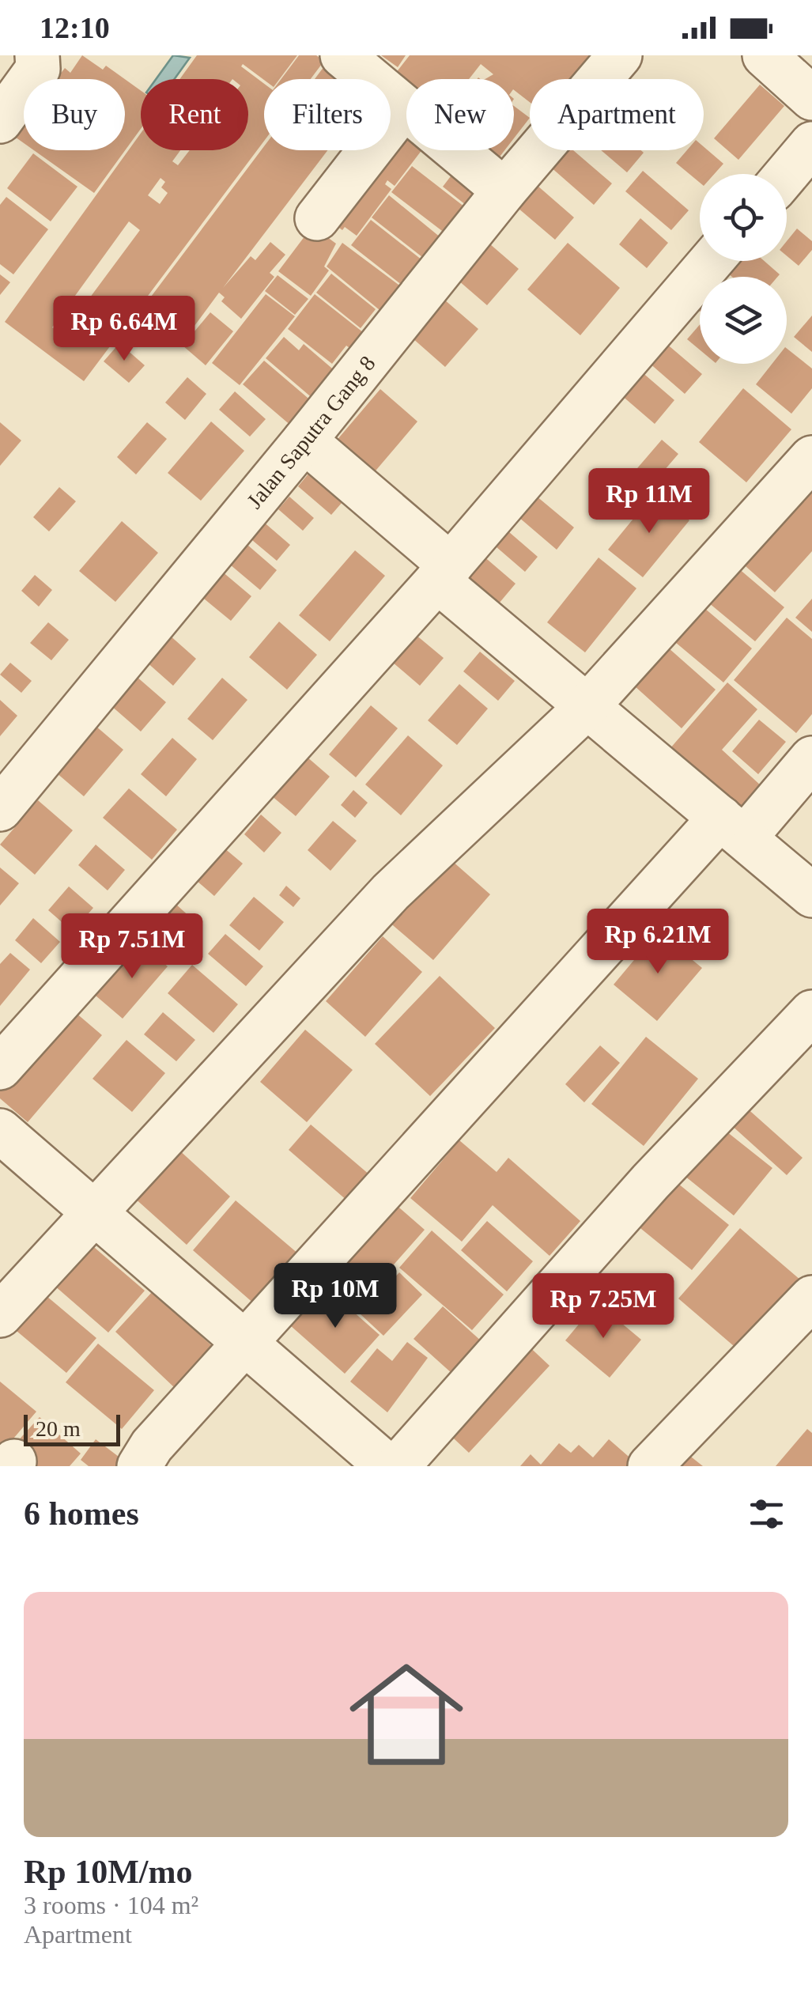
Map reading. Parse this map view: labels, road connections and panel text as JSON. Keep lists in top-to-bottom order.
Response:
{
  "streets": {
    "street": ["Jalan Saputra Gang 8"]
  },
  "scale_bar": "20 m",
  "page": {
    "status": "12:10",
    "chip": [
      "Buy",
      "Rent",
      "Filters",
      "New",
      "Apartment"
    ],
    "price": [
      "Rp 6.64M",
      "Rp 11M",
      "Rp 6.21M",
      "Rp 7.51M",
      "Rp 10M",
      "Rp 7.25M"
    ],
    "scale": "20 m",
    "heading": "6 homes",
    "list": [
      {
        "name": "Rp 10M/mo",
        "note": "3 rooms · 104 m² · Apartment"
      }
    ]
  }
}
